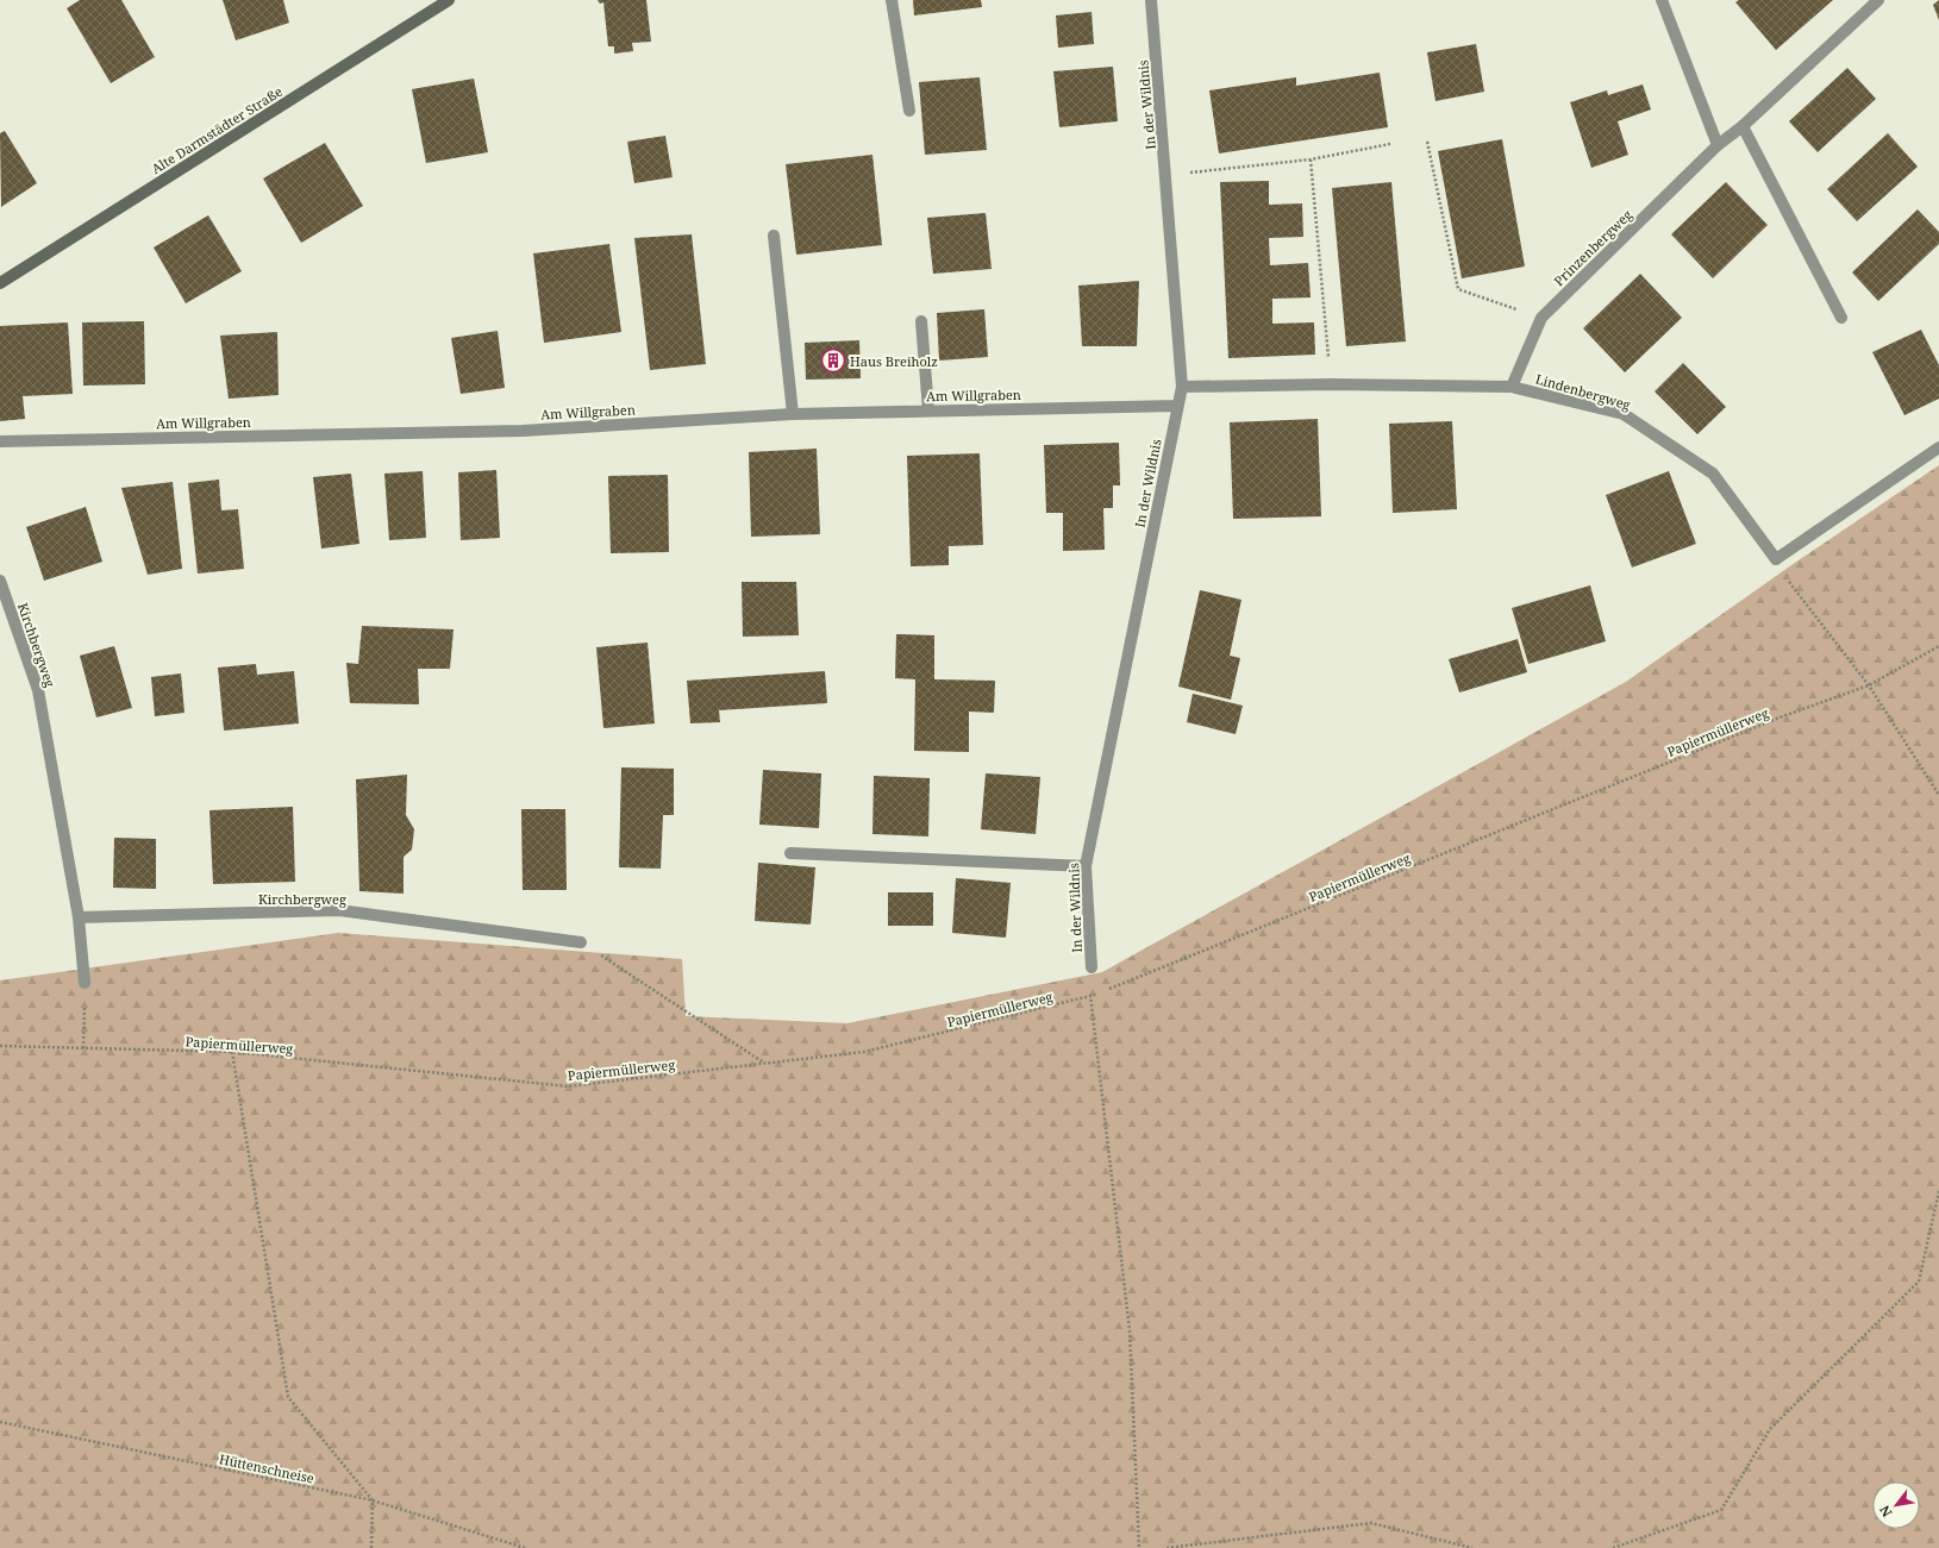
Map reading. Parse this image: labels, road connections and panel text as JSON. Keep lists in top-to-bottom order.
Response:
{
  "streets": {
    "street": [
      "In der Wildnis",
      "Alte Darmstädter Straße",
      "Prinzenbergweg",
      "Lindenbergweg",
      "Am Willgraben",
      "Kirchbergweg"
    ],
    "path": ["Papiermüllerweg", "Hüttenschneise"]
  },
  "crossings": [
    ["In der Wildnis", "Lindenbergweg"],
    ["In der Wildnis", "Am Willgraben"],
    ["Prinzenbergweg", "Lindenbergweg"]
  ],
  "places": {
    "building": ["Haus Breiholz"]
  },
  "north": "bottom left"
}
